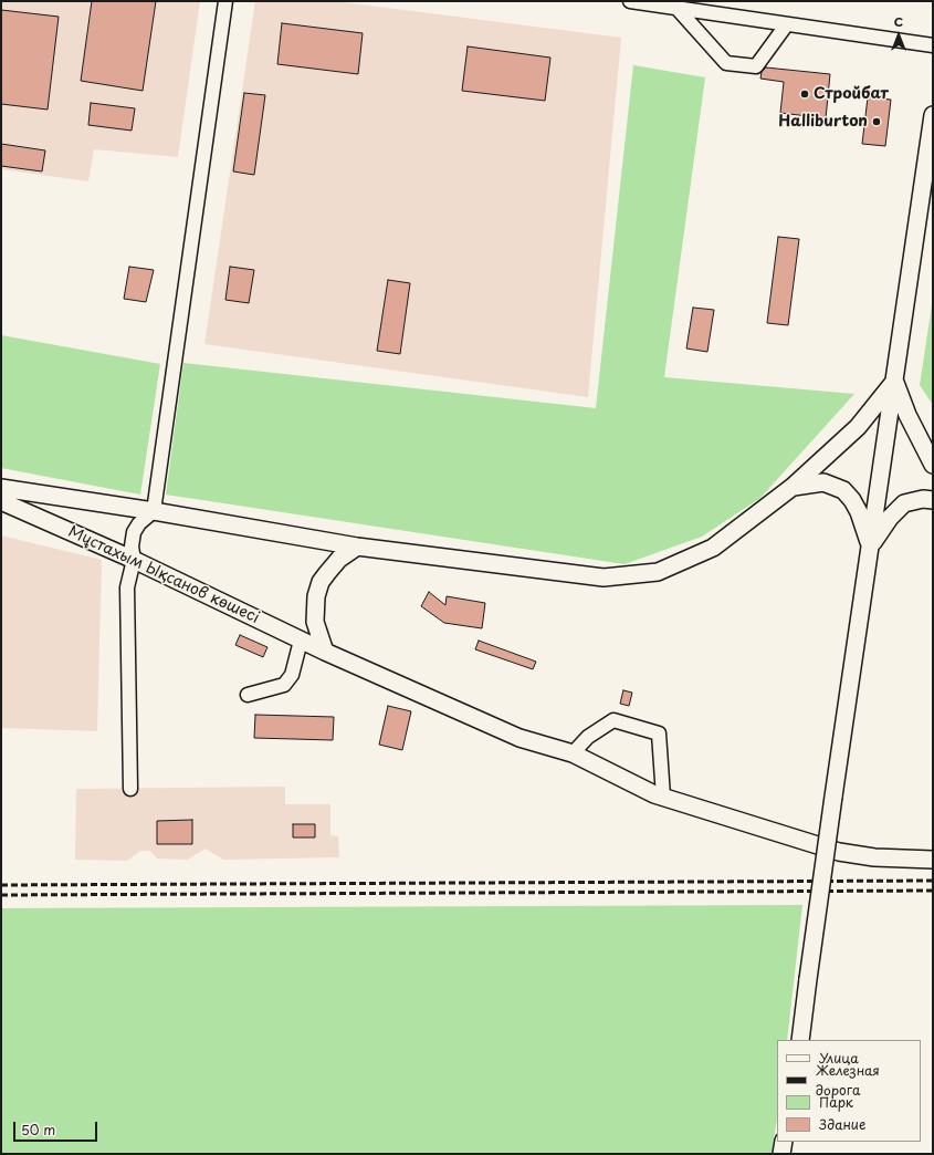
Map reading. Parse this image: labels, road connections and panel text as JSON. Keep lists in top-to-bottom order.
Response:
{
  "streets": {
    "main road": ["Мұстахым Ықсанов көшесі"]
  },
  "places": ["Стройбат", "Halliburton"],
  "legend": [
    "Улица",
    "Железная дорога",
    "Парк",
    "Здание"
  ],
  "scale_bar": "50 m",
  "north": "top"
}
